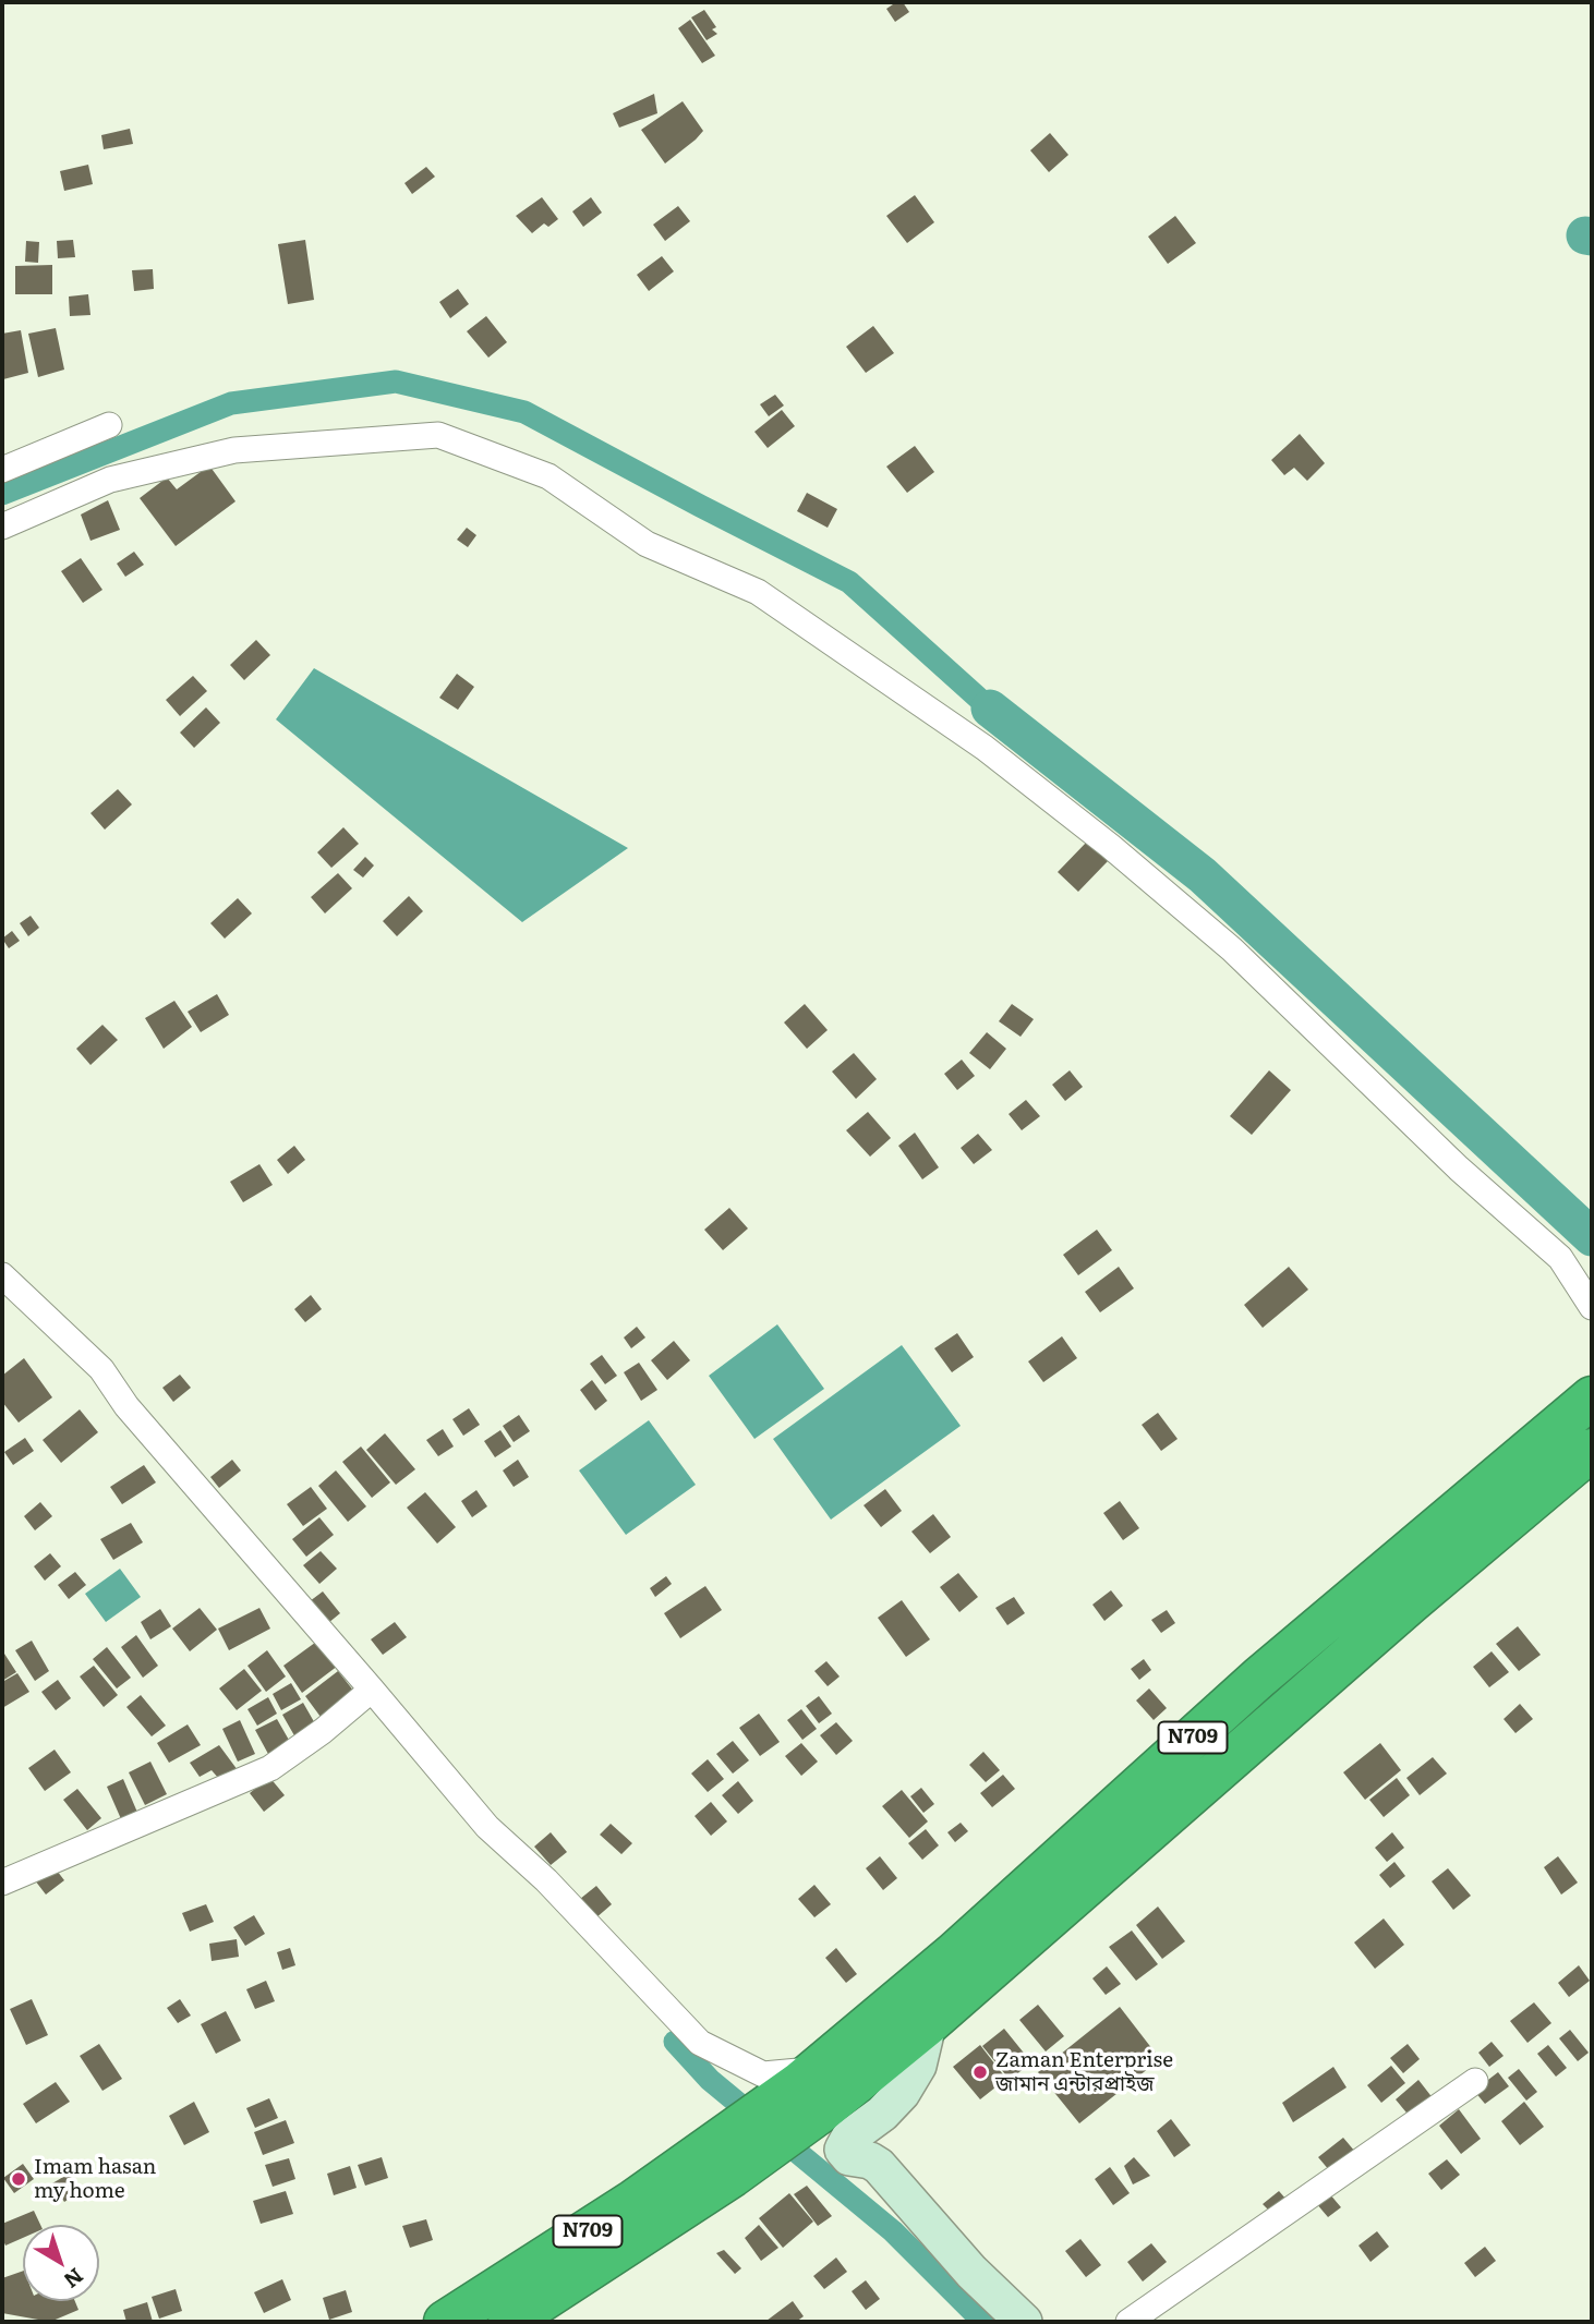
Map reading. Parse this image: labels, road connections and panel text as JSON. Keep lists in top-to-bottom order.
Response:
{
  "streets": {
    "highway": ["N709"]
  },
  "places": ["Zaman Enterprise জামান এন্টারপ্রাইজ", "Imam hasan my home"],
  "north": "bottom right"
}
